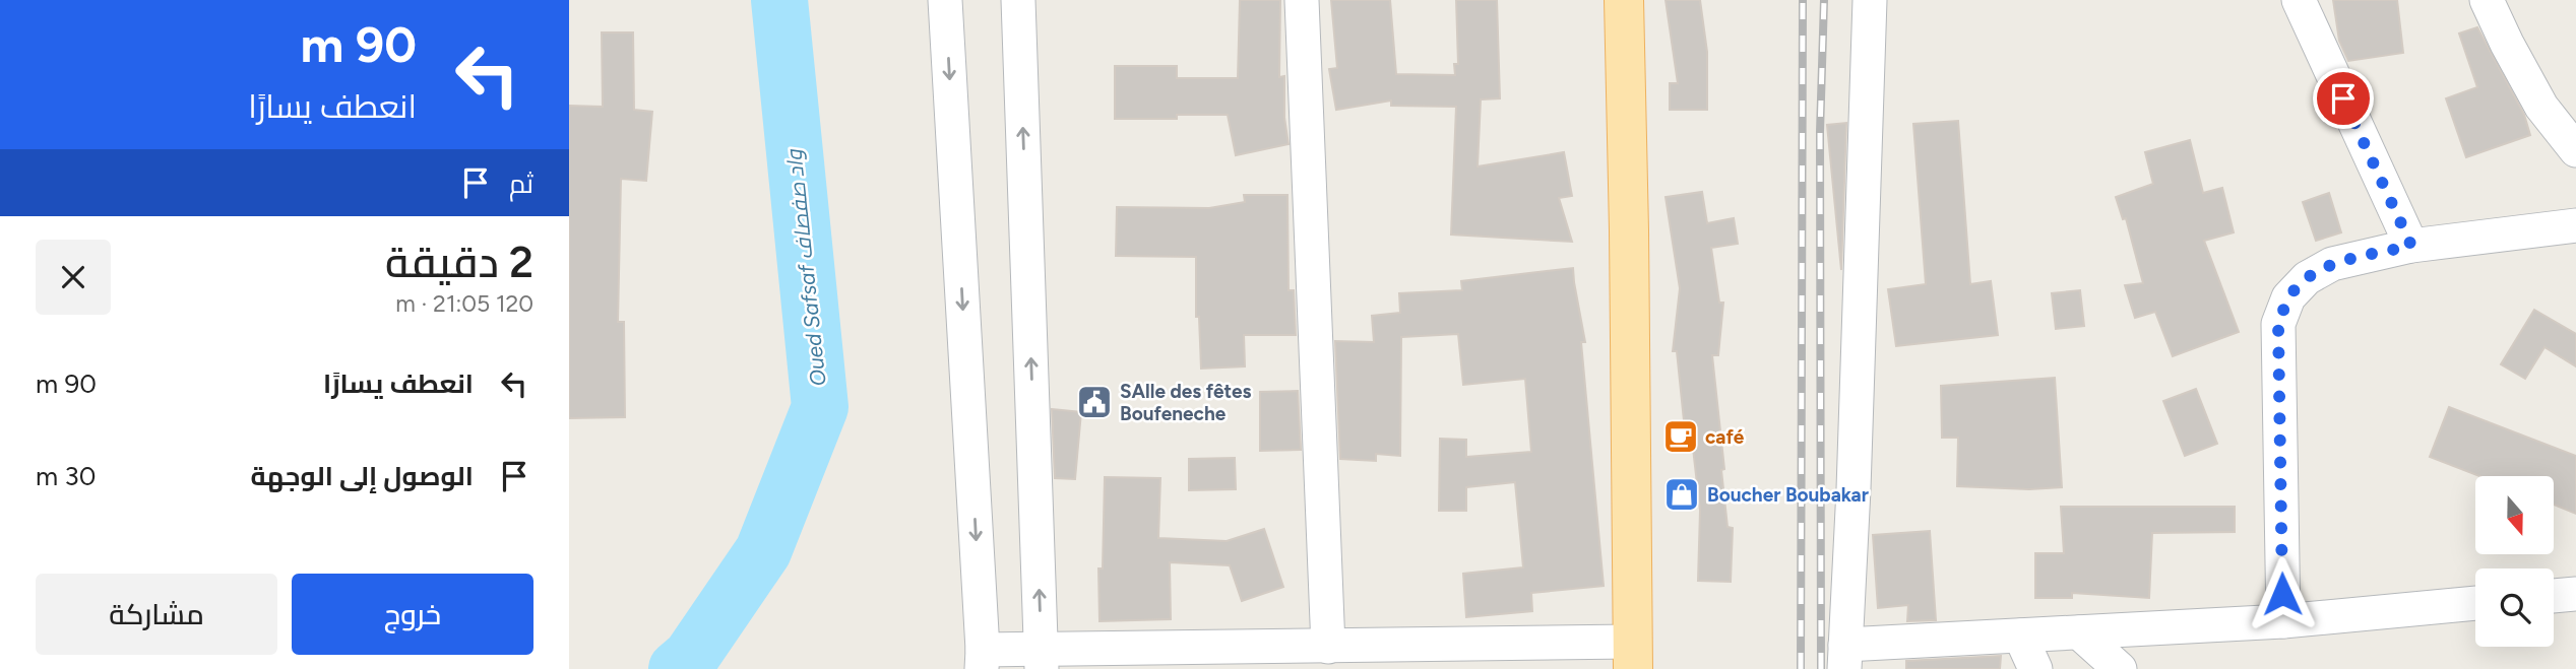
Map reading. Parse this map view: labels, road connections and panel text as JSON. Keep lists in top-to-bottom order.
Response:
{
  "water": ["Oued Safsaf واد صفصاف"],
  "places": {
    "public building": ["SAlle des fêtes Boufeneche"],
    "cafe": ["café"],
    "shop": ["Boucher Boubakar"]
  },
  "north": "bottom",
  "page": {
    "turn": ["90 m", "انعطف يسارًا"],
    "then": "ثم",
    "heading": ["2 دقيقة", "120 m · 21:05"],
    "list": [
      {
        "name": "انعطف يسارًا",
        "value": "90 m"
      },
      {
        "name": "الوصول إلى الوجهة",
        "value": "30 m"
      }
    ],
    "buttons": ["خروج", "مشاركة"]
  }
}
